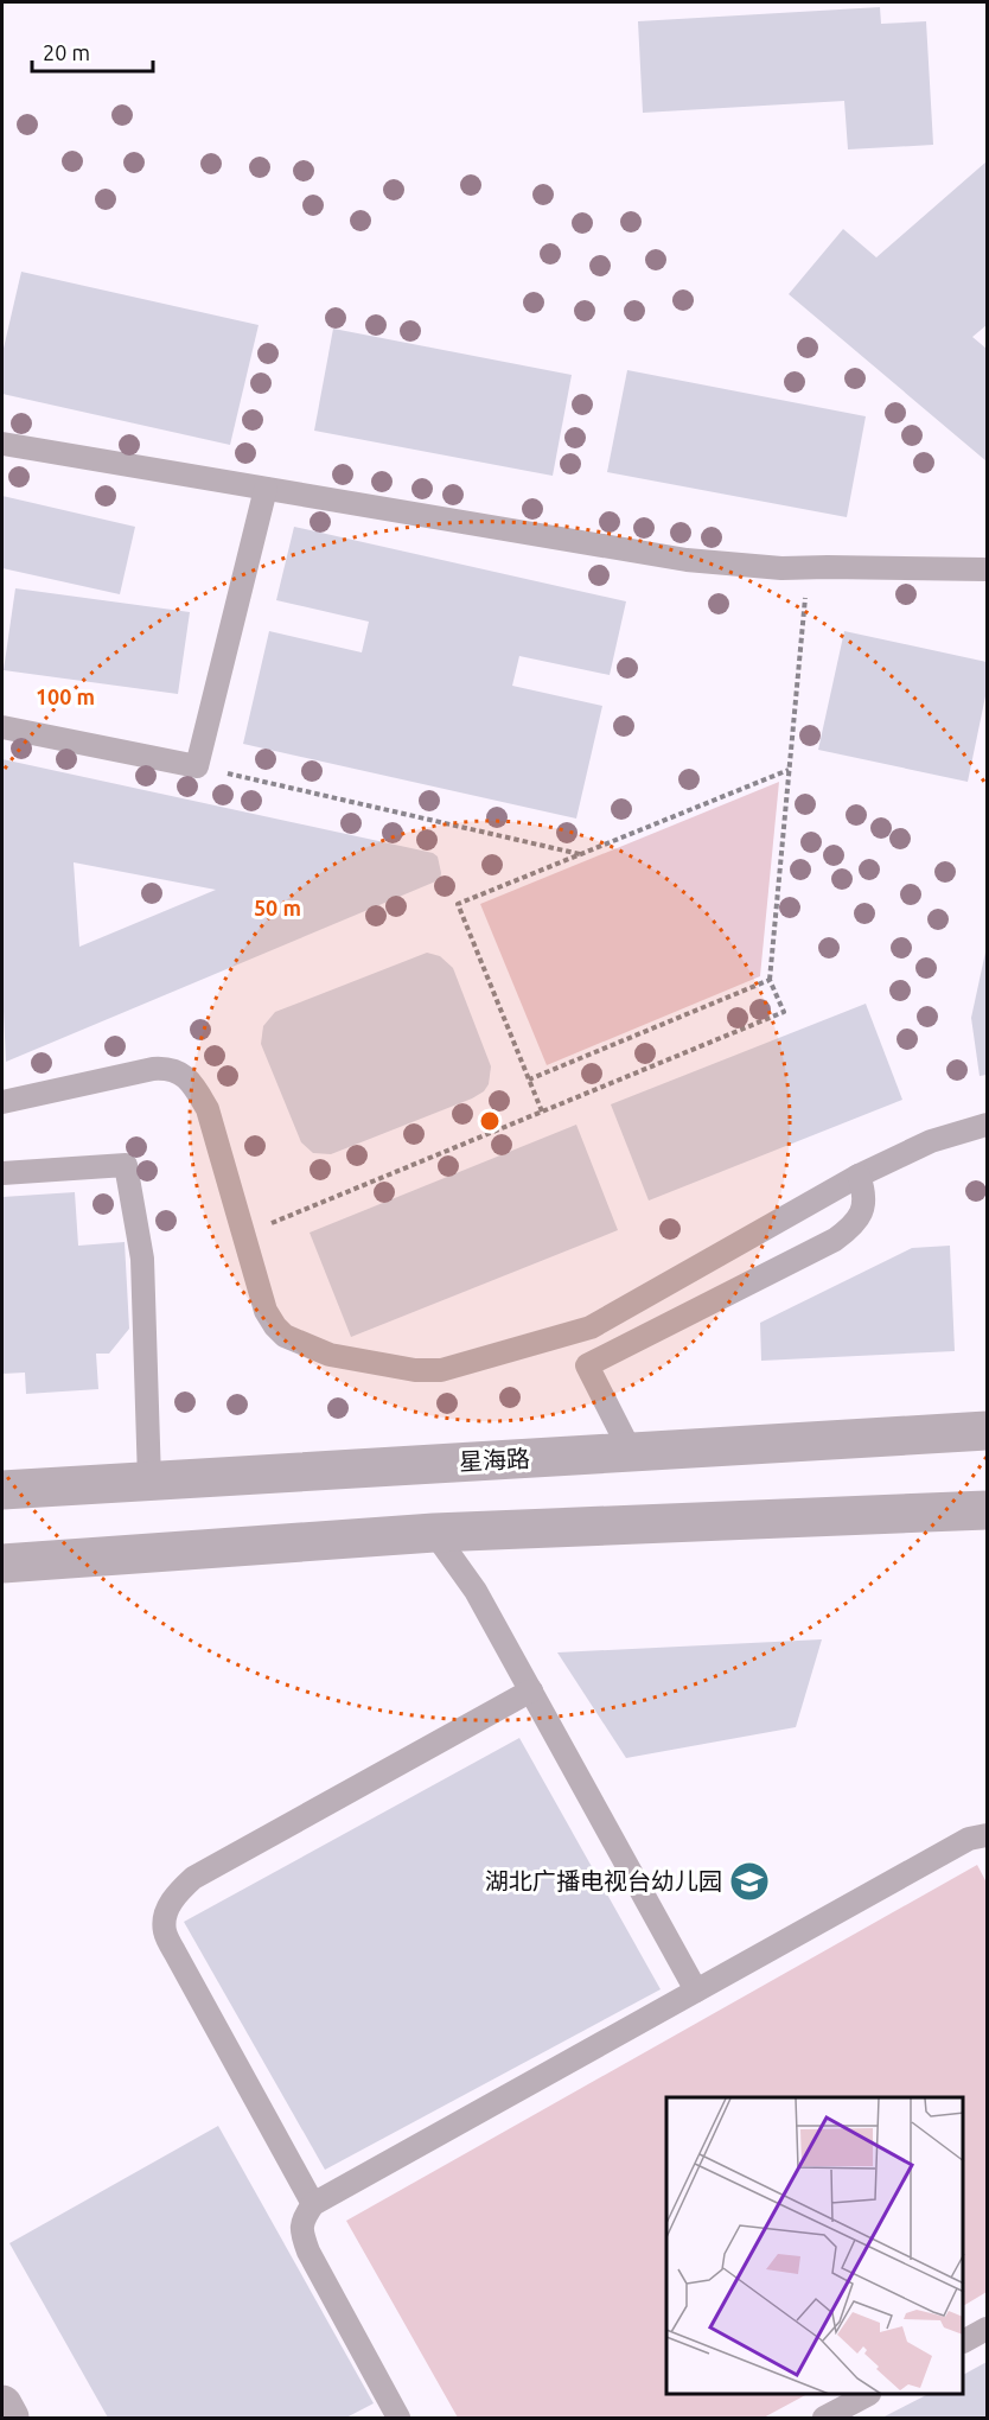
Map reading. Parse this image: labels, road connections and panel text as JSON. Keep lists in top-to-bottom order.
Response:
{
  "streets": {
    "street": ["星海路"]
  },
  "places": {
    "school or university": ["湖北广播电视台幼儿园"]
  },
  "scale_bar": "20 m",
  "rings": ["100 m", "50 m"]
}
